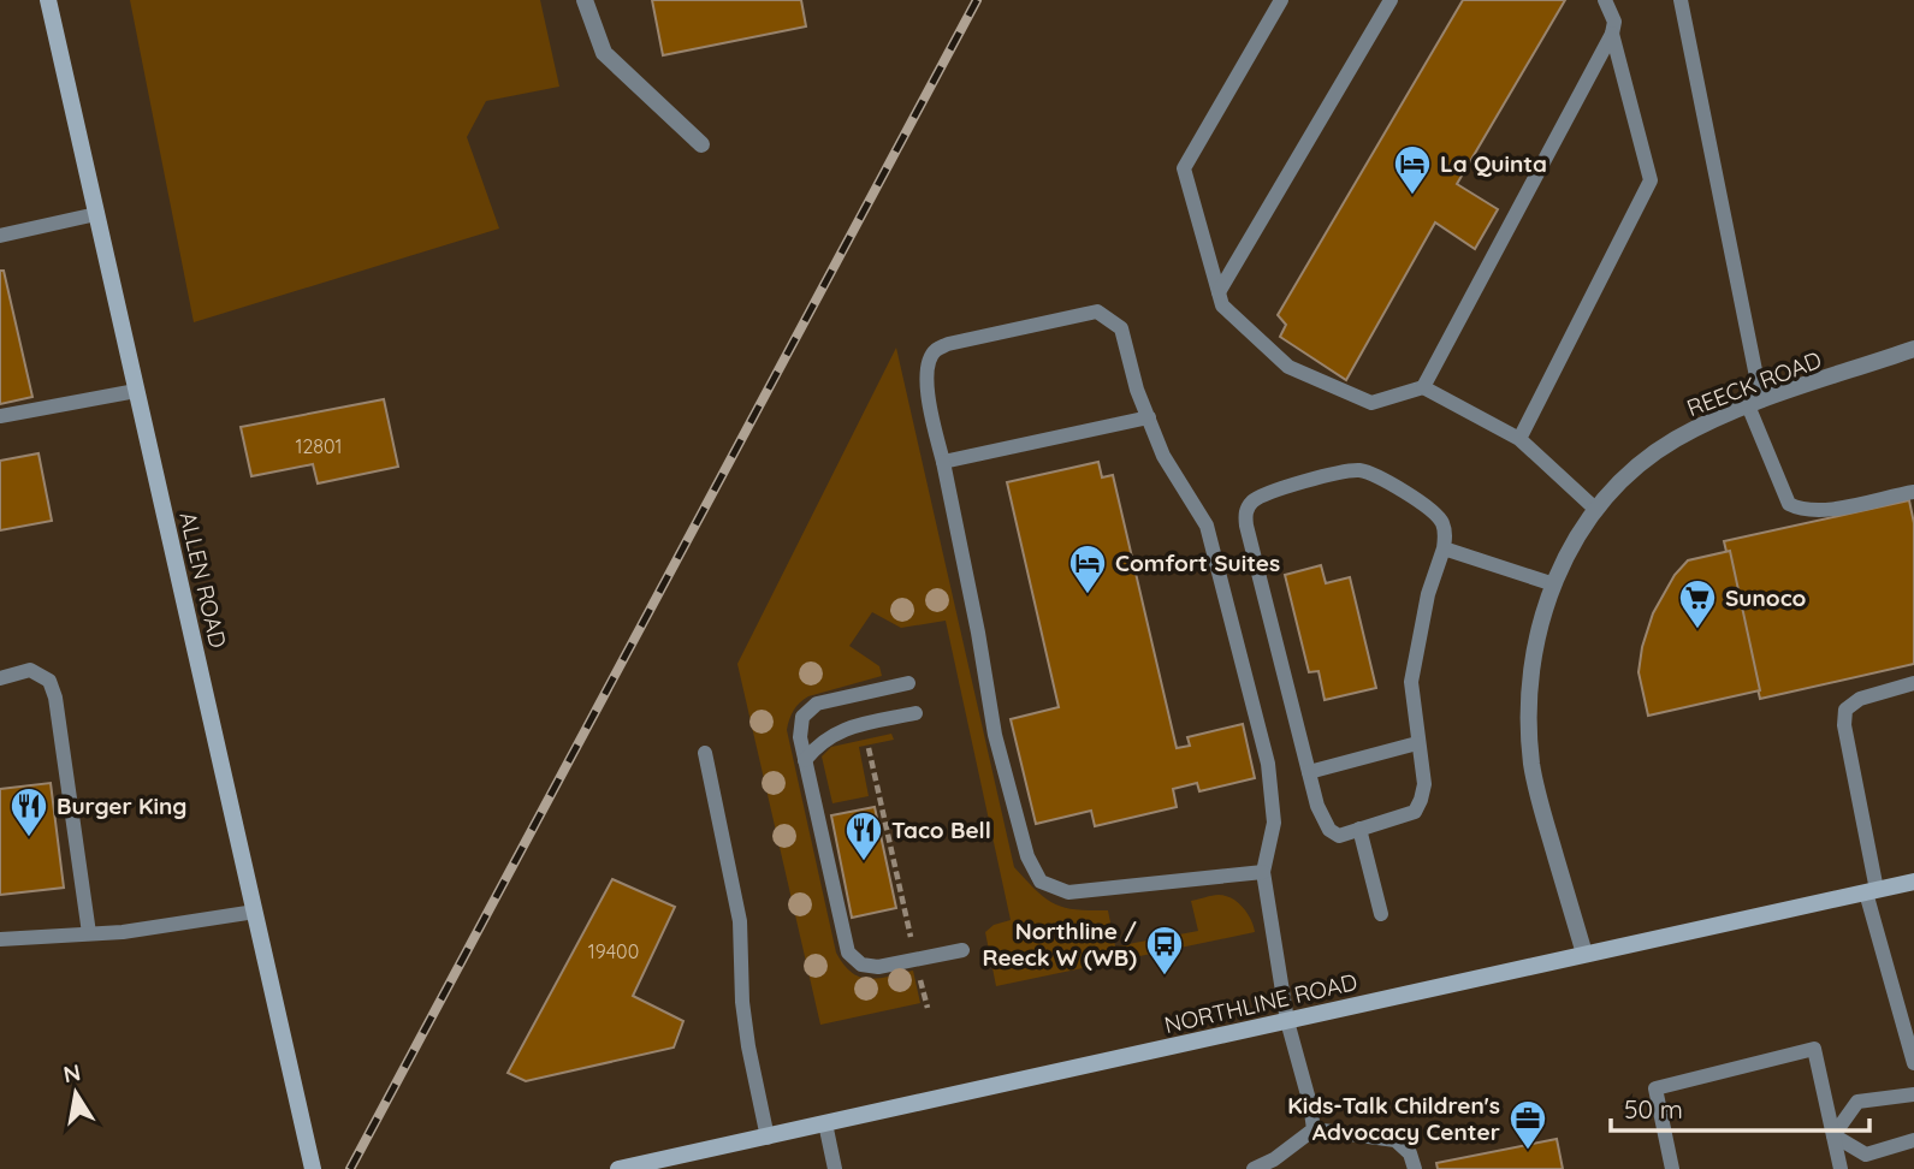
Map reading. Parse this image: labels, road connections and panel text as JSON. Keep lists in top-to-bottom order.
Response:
{
  "streets": {
    "main road": ["ALLEN ROAD", "NORTHLINE ROAD"],
    "street": ["REECK ROAD"]
  },
  "crossings": [
    ["REECK ROAD", "NORTHLINE ROAD"]
  ],
  "places": {
    "hotel": ["La Quinta", "Comfort Suites"],
    "supermarket": ["Sunoco"],
    "restaurant": ["Burger King", "Taco Bell"],
    "bus stop": ["Northline / Reeck W (WB)"],
    "office": ["Kids-Talk Children's Advocacy Center"]
  },
  "house_numbers": ["12801", "19400"],
  "scale_bar": "50 m",
  "north": "top"
}
